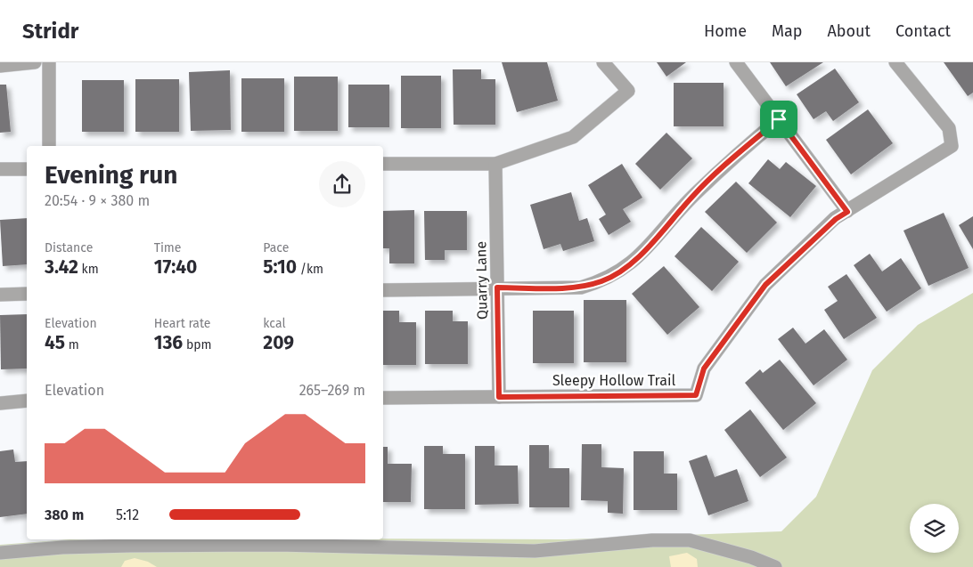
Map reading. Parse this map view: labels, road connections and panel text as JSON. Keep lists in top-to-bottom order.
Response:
{
  "streets": {
    "street": ["Quarry Lane", "Sleepy Hollow Trail"]
  },
  "crossings": [
    ["Quarry Lane", "Sleepy Hollow Trail"]
  ],
  "page": {
    "header": "Stridr",
    "nav": [
      "Home",
      "Map",
      "About",
      "Contact"
    ],
    "heading": ["Evening run", "20:54 · 9 × 380 m"],
    "stats": [
      ["Distance", "3.42 km"],
      ["Time", "17:40"],
      ["Pace", "5:10 /km"],
      ["Elevation", "45 m"],
      ["Heart rate", "136 bpm"],
      ["kcal", "209"]
    ],
    "chart": ["Elevation", "265–269 m"],
    "list": [
      {
        "name": "380 m",
        "note": "5:12"
      }
    ]
  }
}
